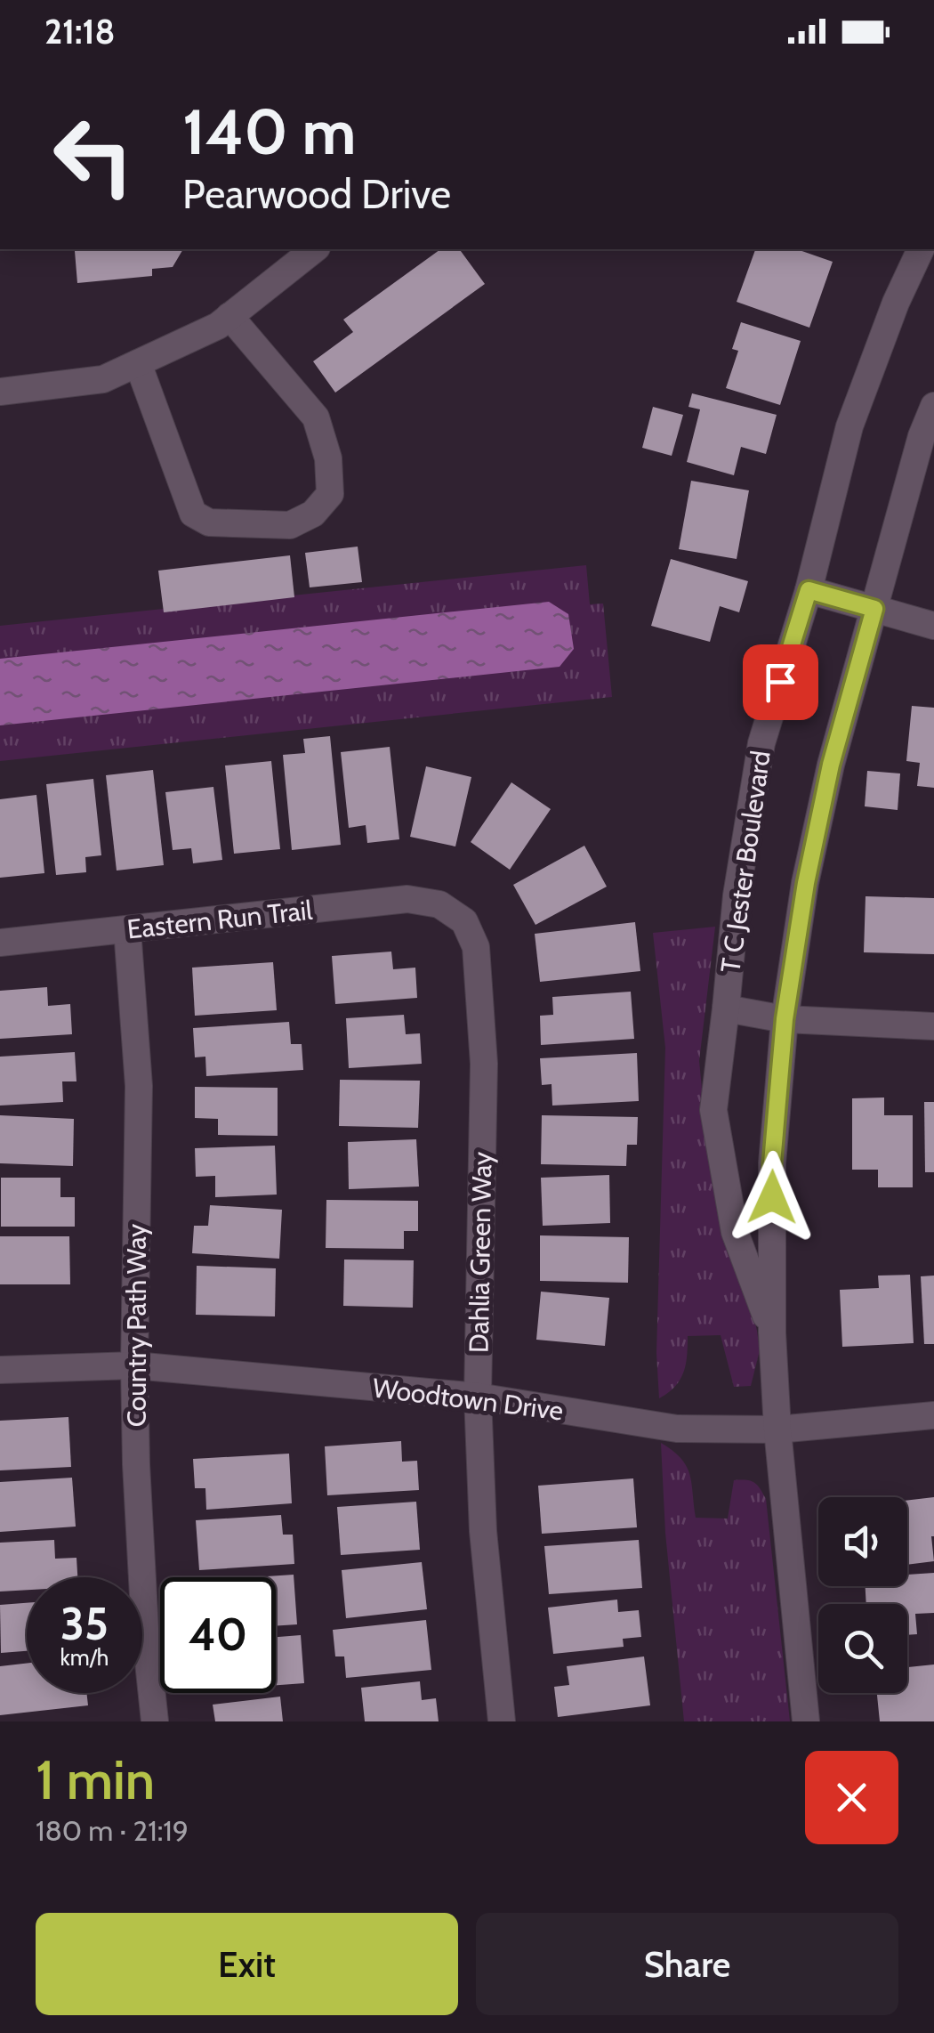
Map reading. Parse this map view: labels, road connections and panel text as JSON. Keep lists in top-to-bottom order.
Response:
{
  "streets": {
    "street": [
      "T C Jester Boulevard",
      "Eastern Run Trail",
      "Dahlia Green Way",
      "Country Path Way",
      "Woodtown Drive"
    ]
  },
  "crossings": [
    ["T C Jester Boulevard", "Woodtown Drive"],
    ["Eastern Run Trail", "Dahlia Green Way"],
    ["Eastern Run Trail", "Country Path Way"],
    ["Dahlia Green Way", "Woodtown Drive"],
    ["Country Path Way", "Woodtown Drive"]
  ],
  "page": {
    "status": "21:18",
    "turn": ["140 m", "Pearwood Drive"],
    "speed": "35 km/h",
    "limit": "40",
    "heading": ["1 min", "180 m · 21:19"],
    "buttons": ["Exit", "Share"]
  }
}
